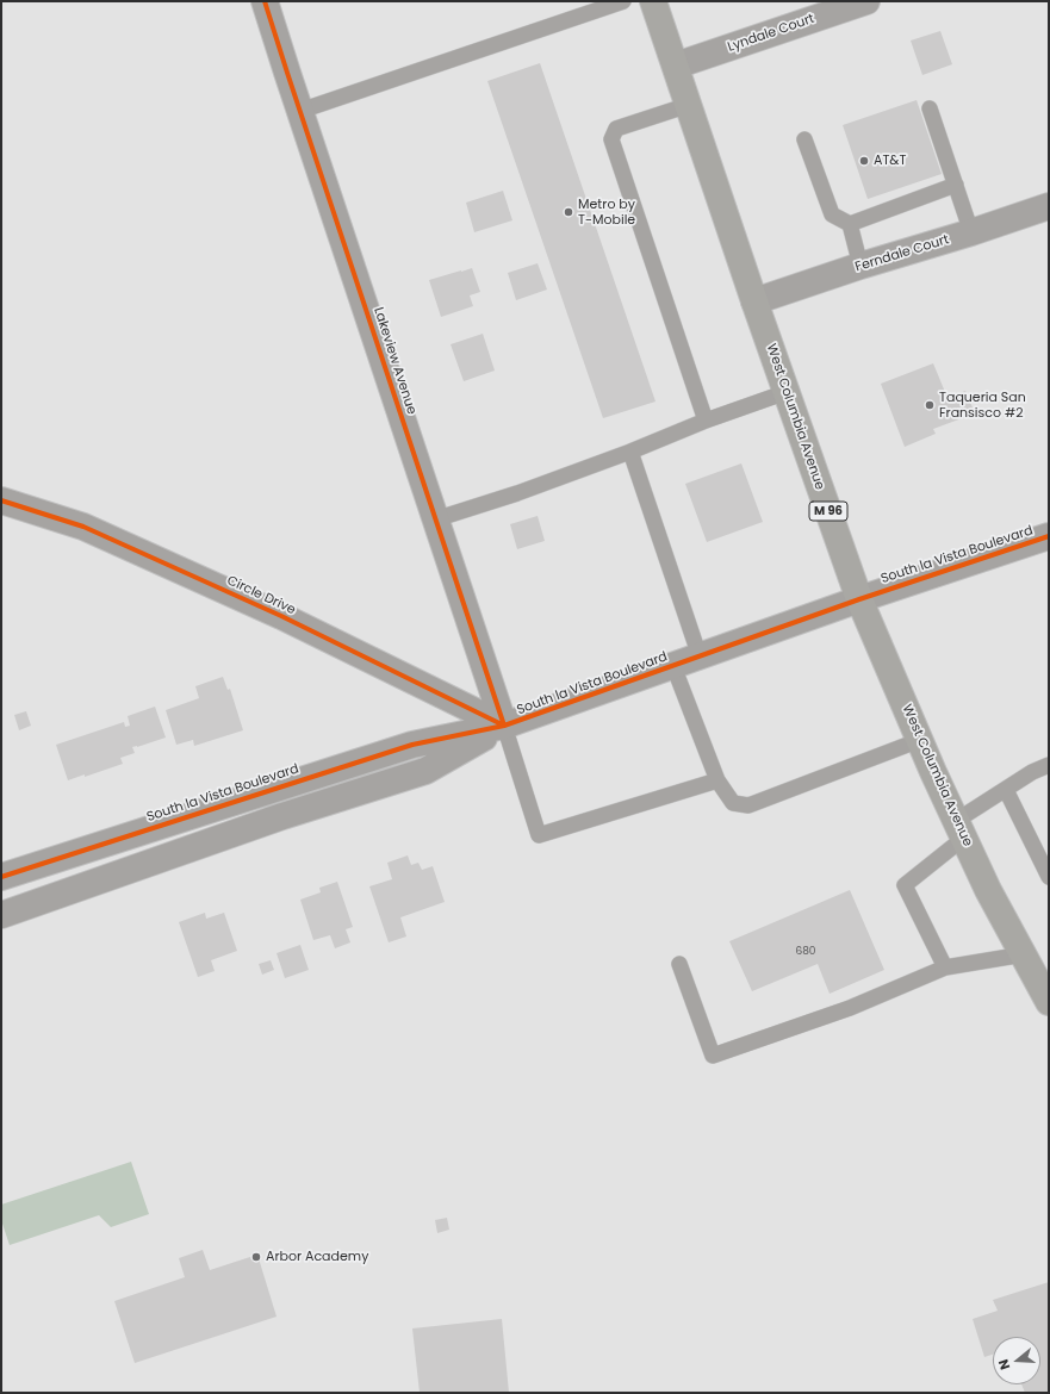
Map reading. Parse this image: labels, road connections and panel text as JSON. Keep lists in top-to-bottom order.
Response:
{
  "streets": {
    "main road": ["West Columbia Avenue", "M 96"],
    "street": [
      "Lyndale Court",
      "Ferndale Court",
      "Lakeview Avenue",
      "South la Vista Boulevard",
      "Circle Drive"
    ]
  },
  "crossings": [
    ["Lyndale Court", "West Columbia Avenue"],
    ["Ferndale Court", "West Columbia Avenue"],
    ["Lakeview Avenue", "South la Vista Boulevard"],
    ["Lakeview Avenue", "Circle Drive"],
    ["West Columbia Avenue", "South la Vista Boulevard"],
    ["South la Vista Boulevard", "Circle Drive"]
  ],
  "places": [
    "AT&T",
    "Metro by T-Mobile",
    "Taqueria San Fransisco #2",
    "Arbor Academy"
  ],
  "house_numbers": ["680"],
  "north": "left"
}
